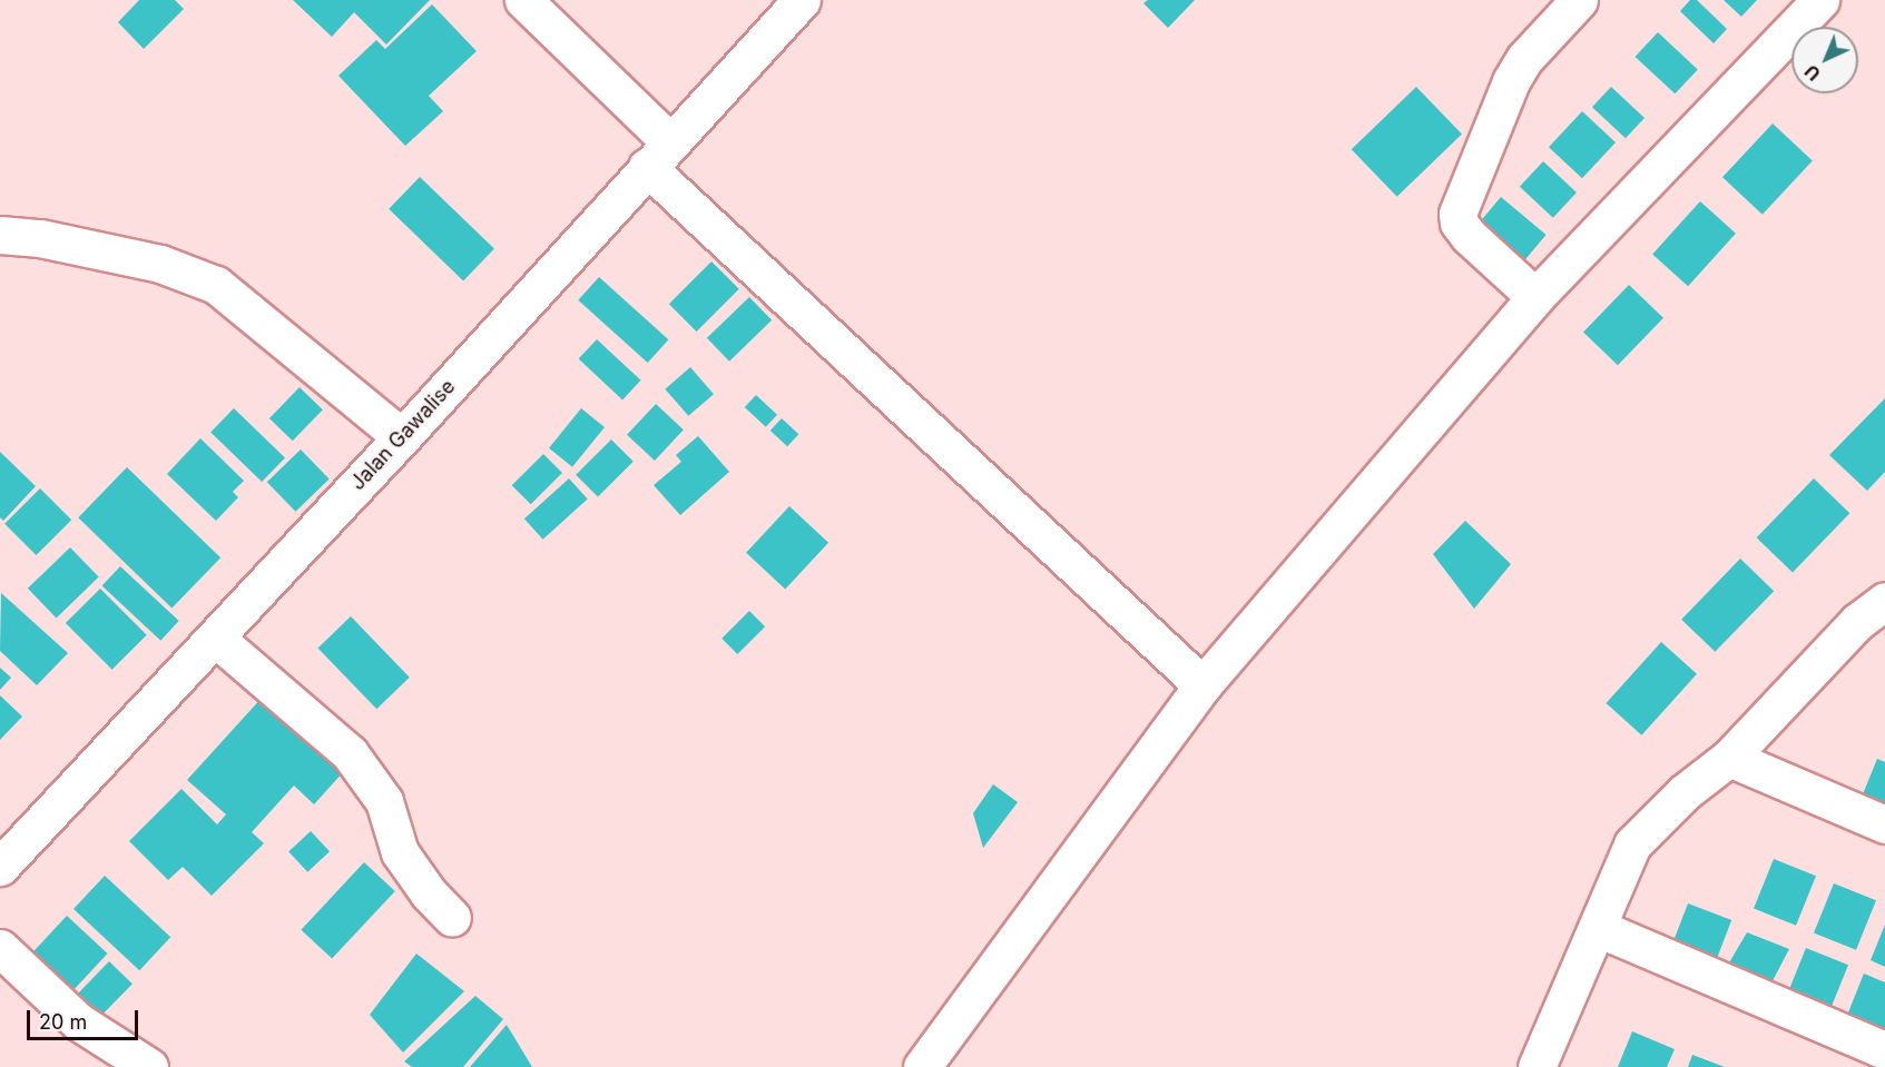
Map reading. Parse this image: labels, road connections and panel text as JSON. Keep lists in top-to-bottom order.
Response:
{
  "streets": {
    "street": ["Jalan Gawalise"]
  },
  "scale_bar": "20 m",
  "north": "bottom left"
}
